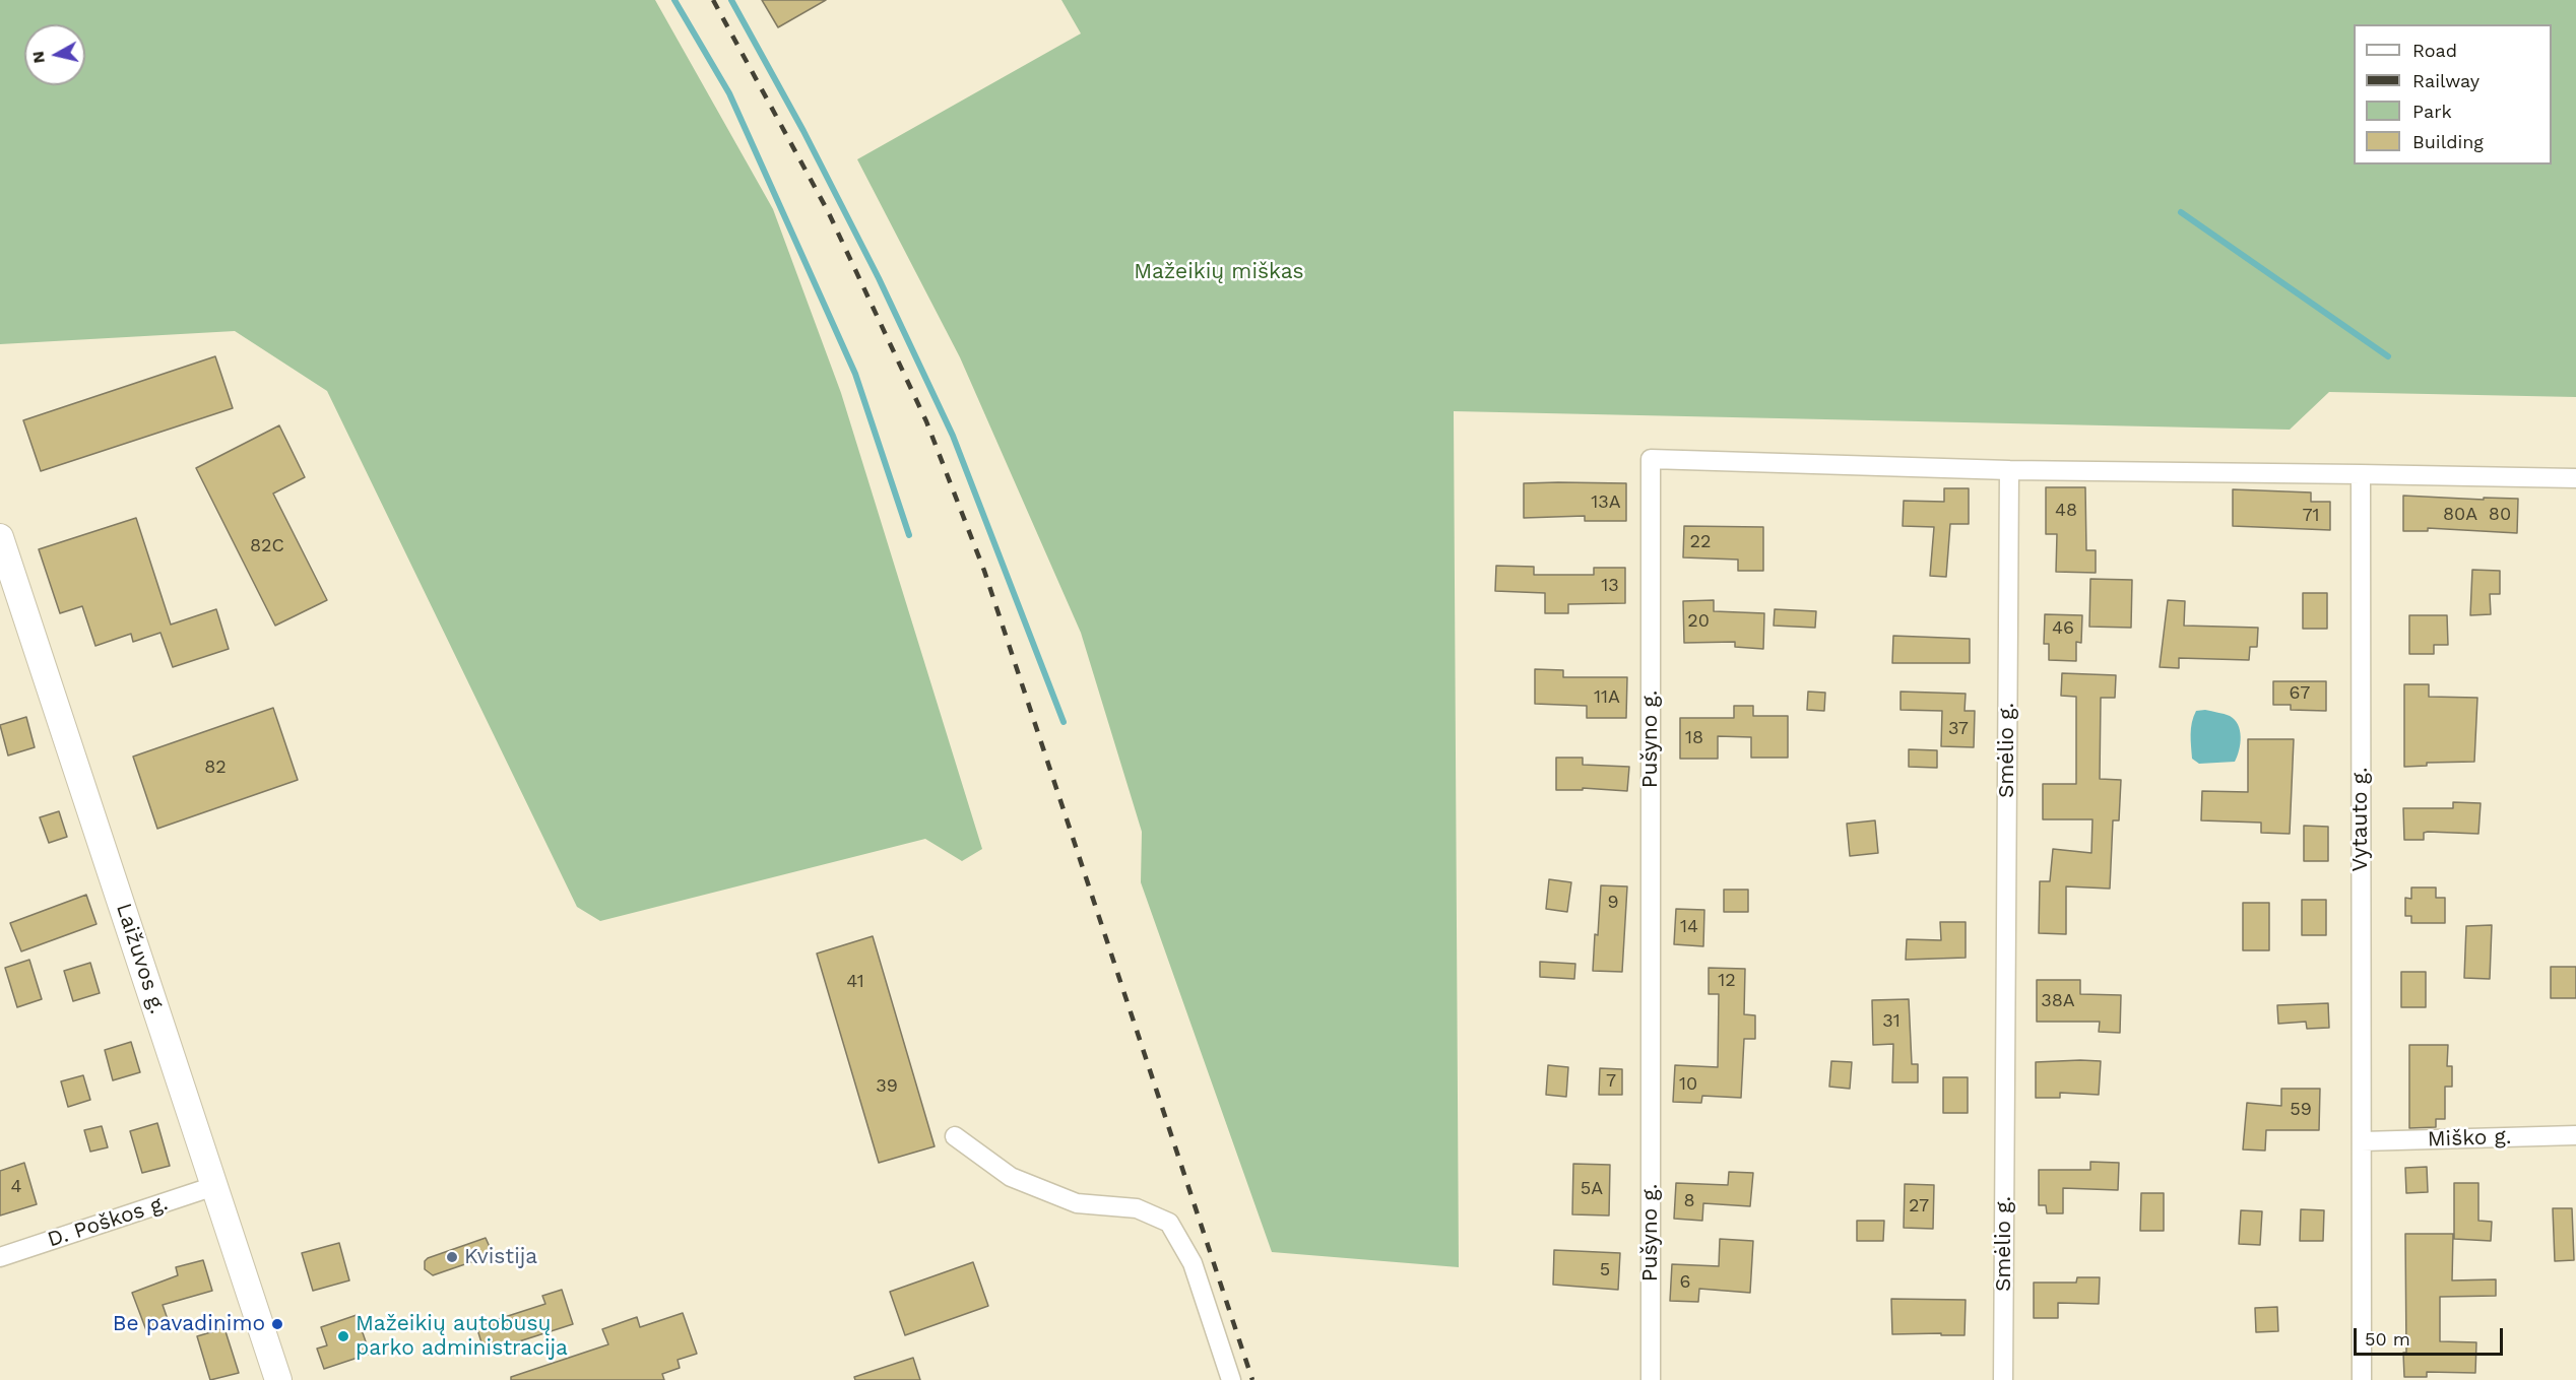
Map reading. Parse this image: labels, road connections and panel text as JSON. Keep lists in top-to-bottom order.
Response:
{
  "streets": {
    "main road": ["Laižuvos g."],
    "street": [
      "Pušyno g.",
      "Smėlio g.",
      "Vytauto g.",
      "Miško g.",
      "D. Poškos g."
    ]
  },
  "crossings": [
    ["Pušyno g.", "Smėlio g."],
    ["Vytauto g.", "Miško g."],
    ["Laižuvos g.", "D. Poškos g."]
  ],
  "parks": ["Mažeikių miškas"],
  "places": ["Kvistija", "Be pavadinimo", "Mažeikių autobusų parko administracija"],
  "house_numbers": [
    "13A",
    "48",
    "80A",
    "80",
    "71",
    "22",
    "82C",
    "13",
    "20",
    "46",
    "67",
    "11A",
    "37",
    "18",
    "82",
    "9",
    "14",
    "12",
    "41",
    "38A",
    "31",
    "7",
    "10",
    "39",
    "59",
    "4",
    "5A",
    "8",
    "27",
    "5",
    "6"
  ],
  "legend": [
    "Road",
    "Railway",
    "Park",
    "Building"
  ],
  "scale_bar": "50 m",
  "north": "left"
}
